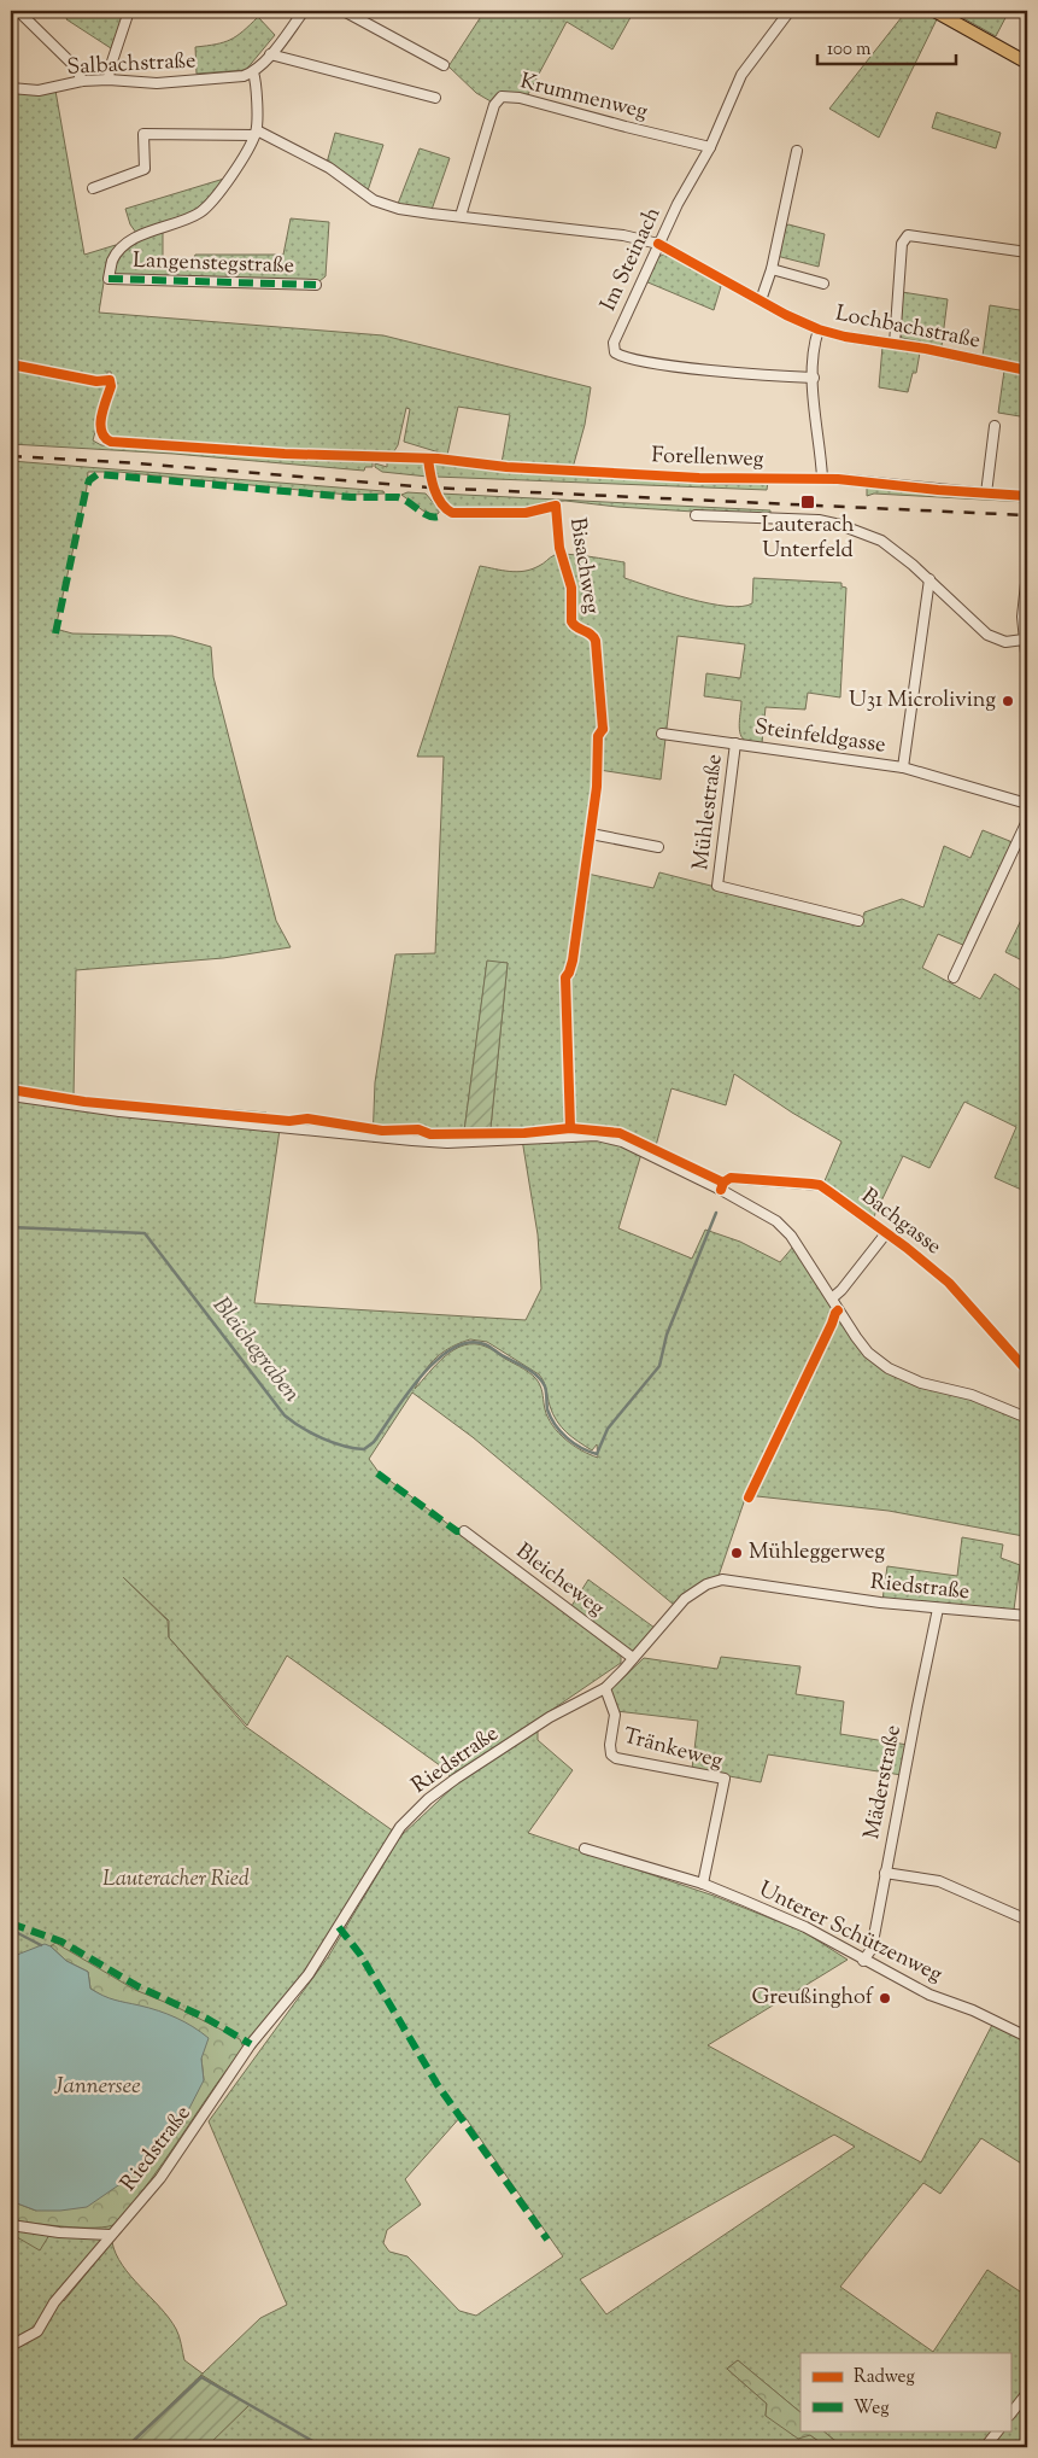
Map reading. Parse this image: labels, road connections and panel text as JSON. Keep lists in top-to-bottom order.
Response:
{
  "streets": {
    "street": [
      "Salbachstraße",
      "Krummenweg",
      "Im Steinach",
      "Langenstegstraße",
      "Lochbachstraße",
      "Forellenweg",
      "Steinfeldgasse",
      "Mühlestraße",
      "Bachgasse",
      "Bleicheweg",
      "Riedstraße",
      "Tränkeweg",
      "Mäderstraße",
      "Unterer Schützenweg"
    ],
    "cycle path": ["Bisachweg"]
  },
  "crossings": [
    ["Krummenweg", "Im Steinach"],
    ["Krummenweg", "Lochbachstraße"],
    ["Im Steinach", "Lochbachstraße"],
    ["Langenstegstraße", "Lochbachstraße"],
    ["Lochbachstraße", "Forellenweg"],
    ["Steinfeldgasse", "Mühlestraße"],
    ["Bleicheweg", "Riedstraße"],
    ["Riedstraße", "Tränkeweg"],
    ["Riedstraße", "Mäderstraße"],
    ["Tränkeweg", "Unterer Schützenweg"],
    ["Mäderstraße", "Unterer Schützenweg"]
  ],
  "water": ["Bleichegraben", "Jannersee"],
  "parks": ["Lauteracher Ried"],
  "places": {
    "transit": ["Lauterach Unterfeld"],
    "other": ["U31 Microliving", "Mühleggerweg", "Greußinghof"]
  },
  "legend": ["Radweg", "Weg"],
  "scale_bar": "100 m"
}
